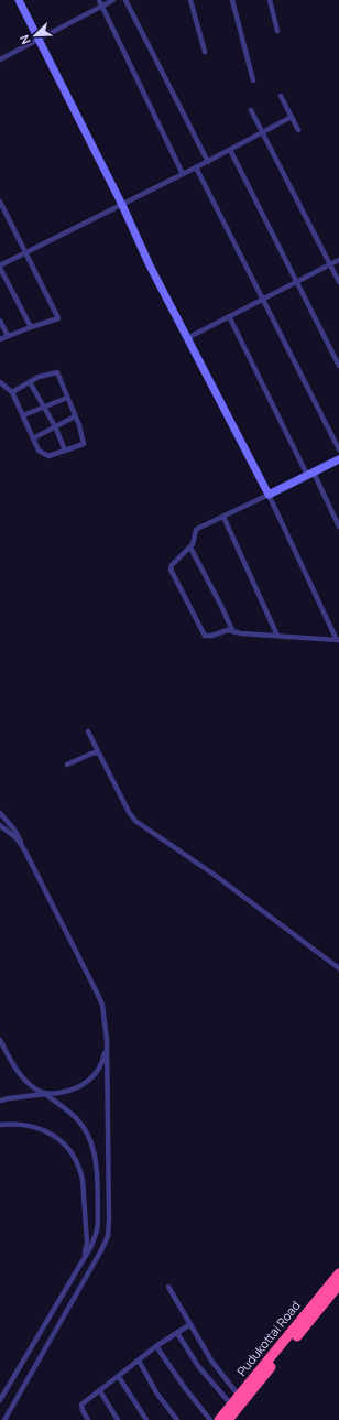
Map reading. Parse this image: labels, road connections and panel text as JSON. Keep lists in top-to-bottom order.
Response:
{
  "streets": {
    "highway": ["Pudukottai Road"]
  },
  "north": "bottom left"
}
